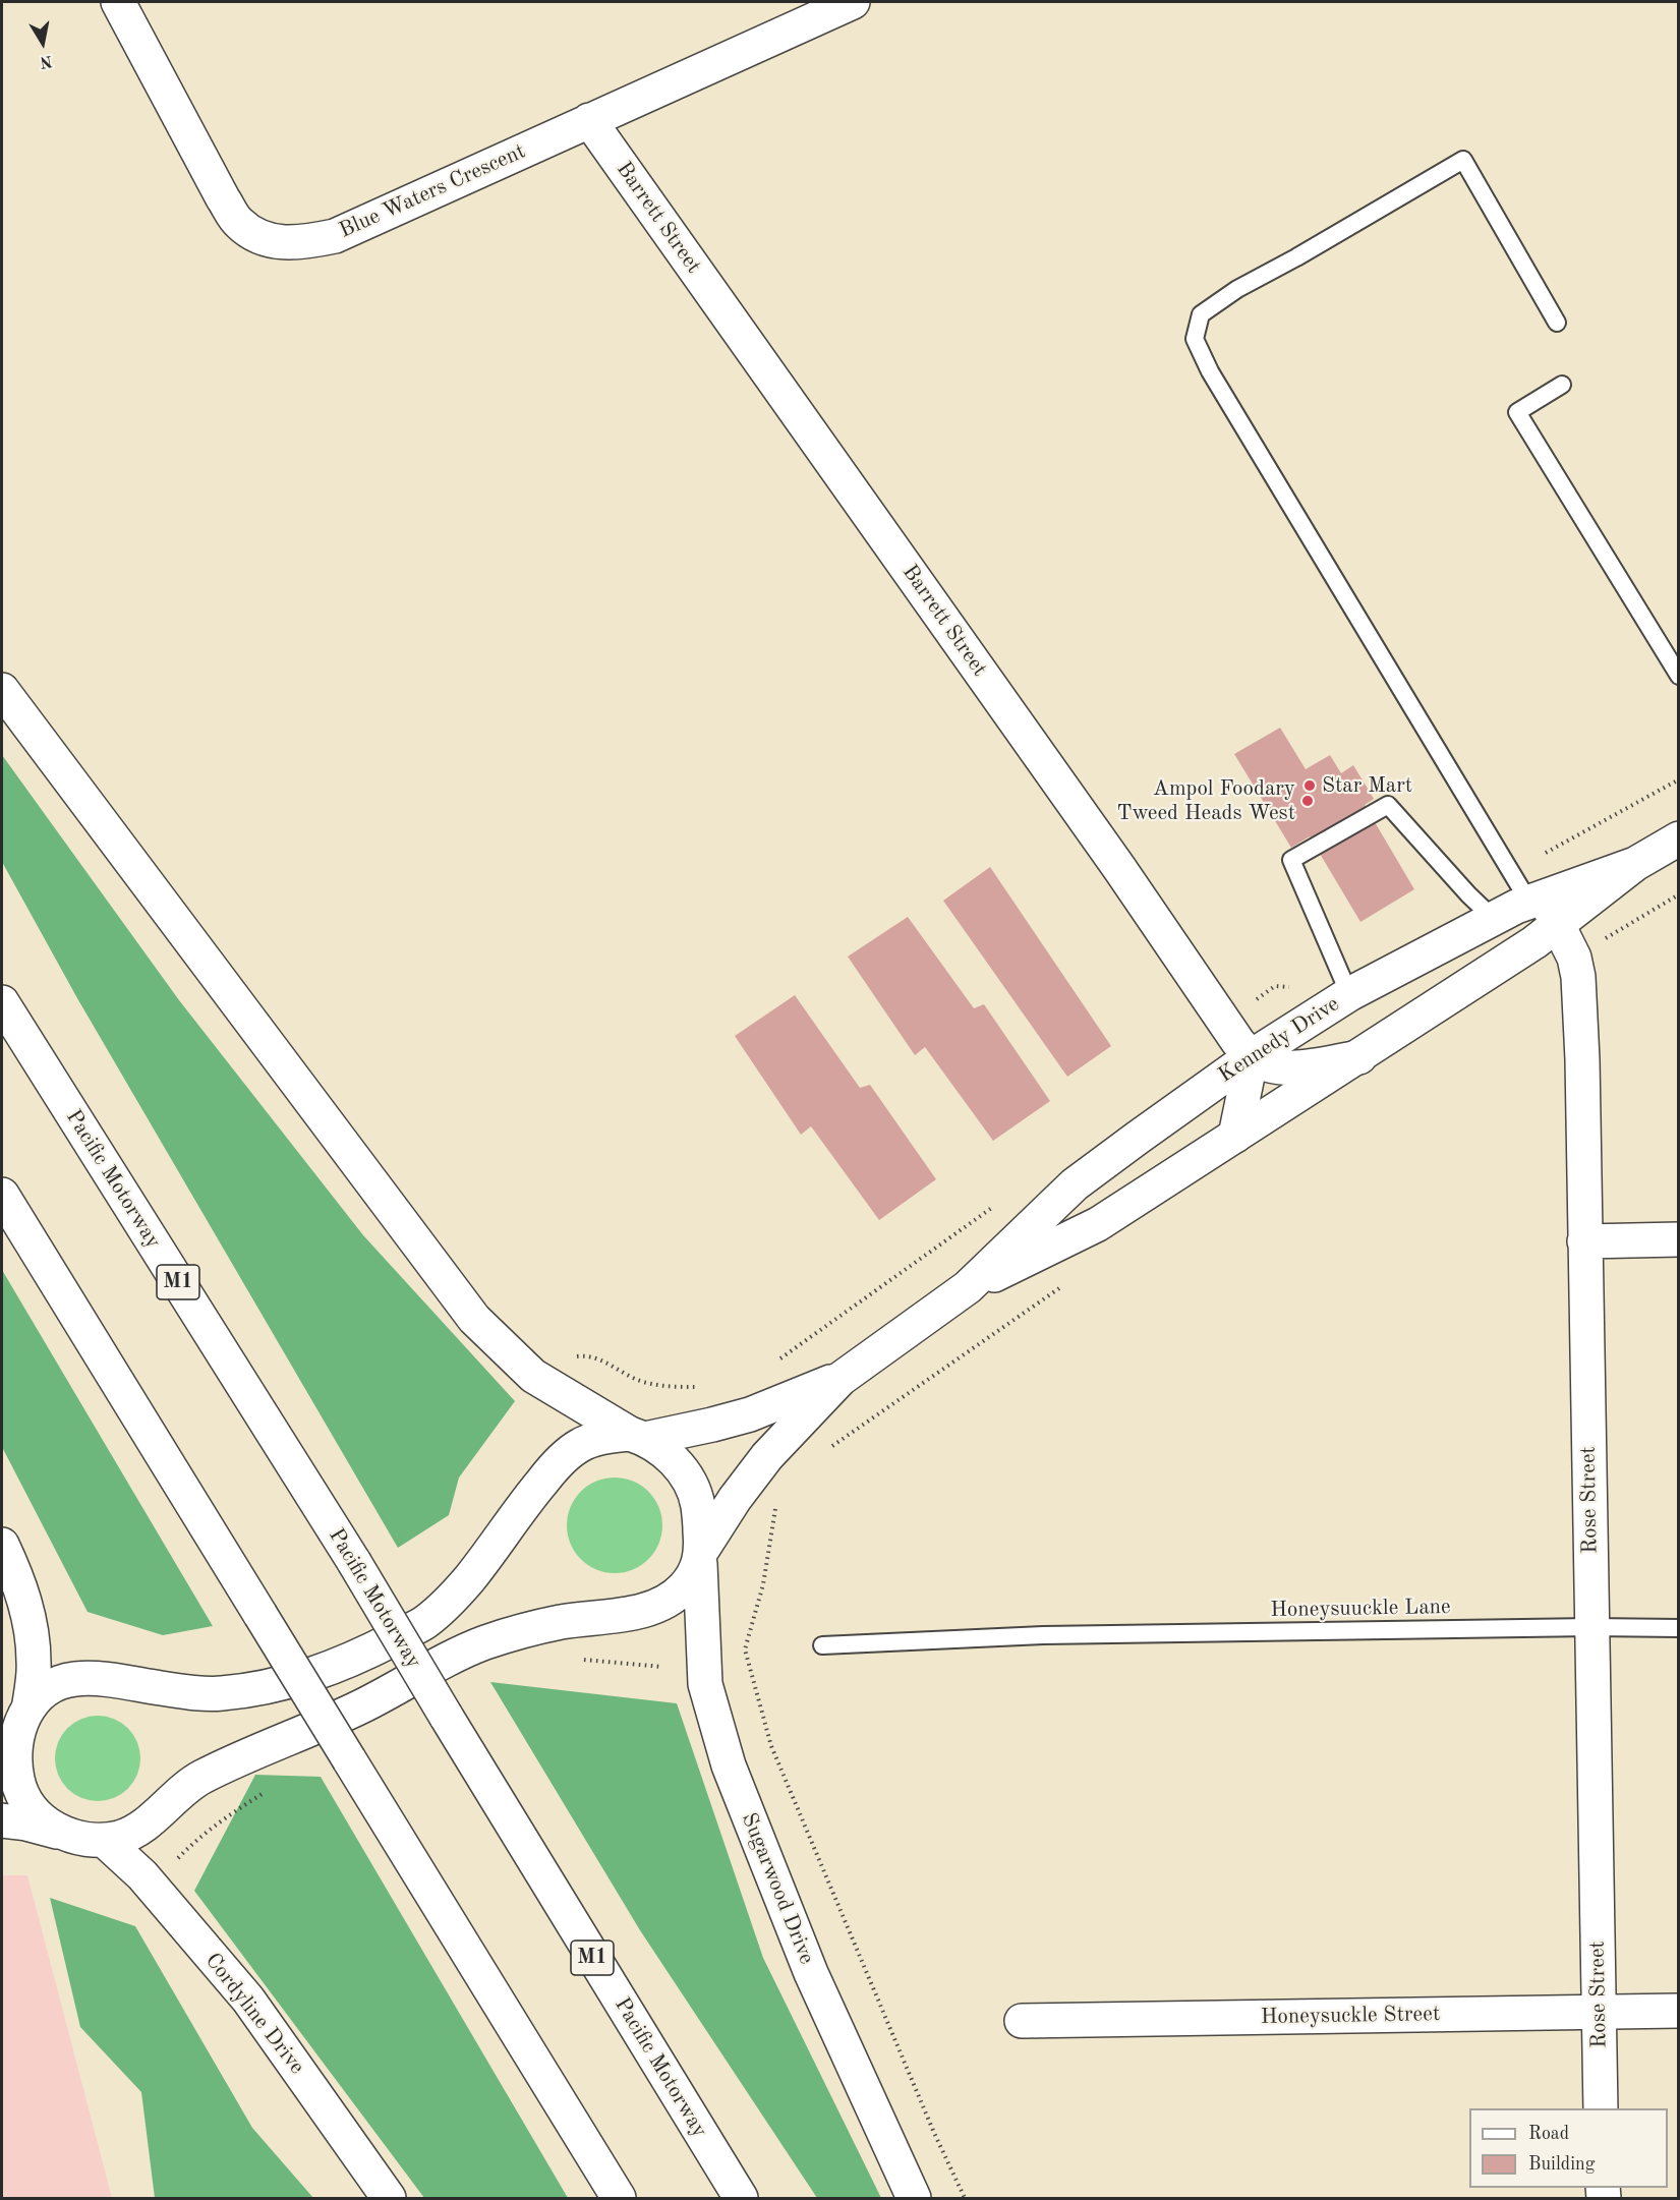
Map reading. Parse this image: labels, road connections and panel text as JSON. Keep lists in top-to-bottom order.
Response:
{
  "streets": {
    "main road": [
      "Blue Waters Crescent",
      "Barrett Street",
      "Kennedy Drive",
      "Pacific Motorway",
      "M1",
      "Rose Street",
      "Sugarwood Drive",
      "Cordyline Drive",
      "Honeysuckle Street"
    ],
    "lane": ["Honeysuuckle Lane"]
  },
  "crossings": [
    ["Blue Waters Crescent", "Barrett Street"],
    ["Barrett Street", "Kennedy Drive"],
    ["Kennedy Drive", "Rose Street"],
    ["Kennedy Drive", "Sugarwood Drive"],
    ["Kennedy Drive", "Cordyline Drive"],
    ["Rose Street", "Honeysuuckle Lane"],
    ["Rose Street", "Honeysuckle Street"]
  ],
  "places": ["Star Mart", "Ampol Foodary Tweed Heads West"],
  "legend": ["Road", "Building"],
  "north": "bottom"
}
